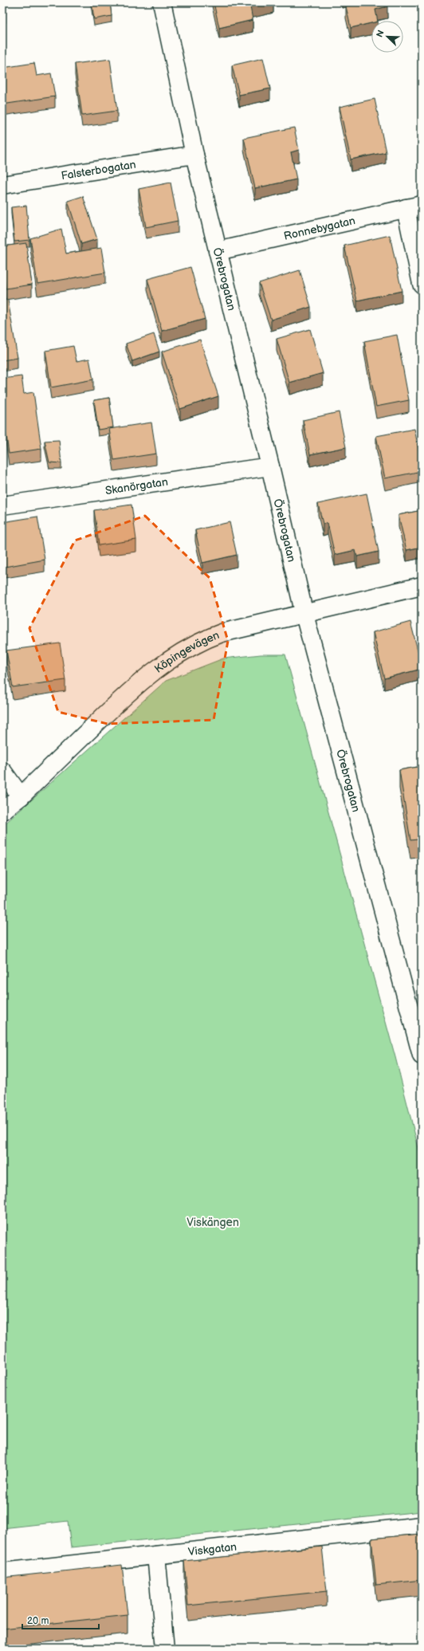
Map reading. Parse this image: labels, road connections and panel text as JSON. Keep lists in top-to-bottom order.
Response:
{
  "streets": {
    "street": [
      "Falsterbogatan",
      "Ronnebygatan",
      "Örebrogatan",
      "Skanörgatan",
      "Köpingevägen",
      "Viskgatan"
    ]
  },
  "crossings": [
    ["Falsterbogatan", "Örebrogatan"],
    ["Ronnebygatan", "Örebrogatan"],
    ["Örebrogatan", "Skanörgatan"],
    ["Örebrogatan", "Köpingevägen"]
  ],
  "parks": ["Viskängen"],
  "scale_bar": "20 m",
  "north": "top left"
}
